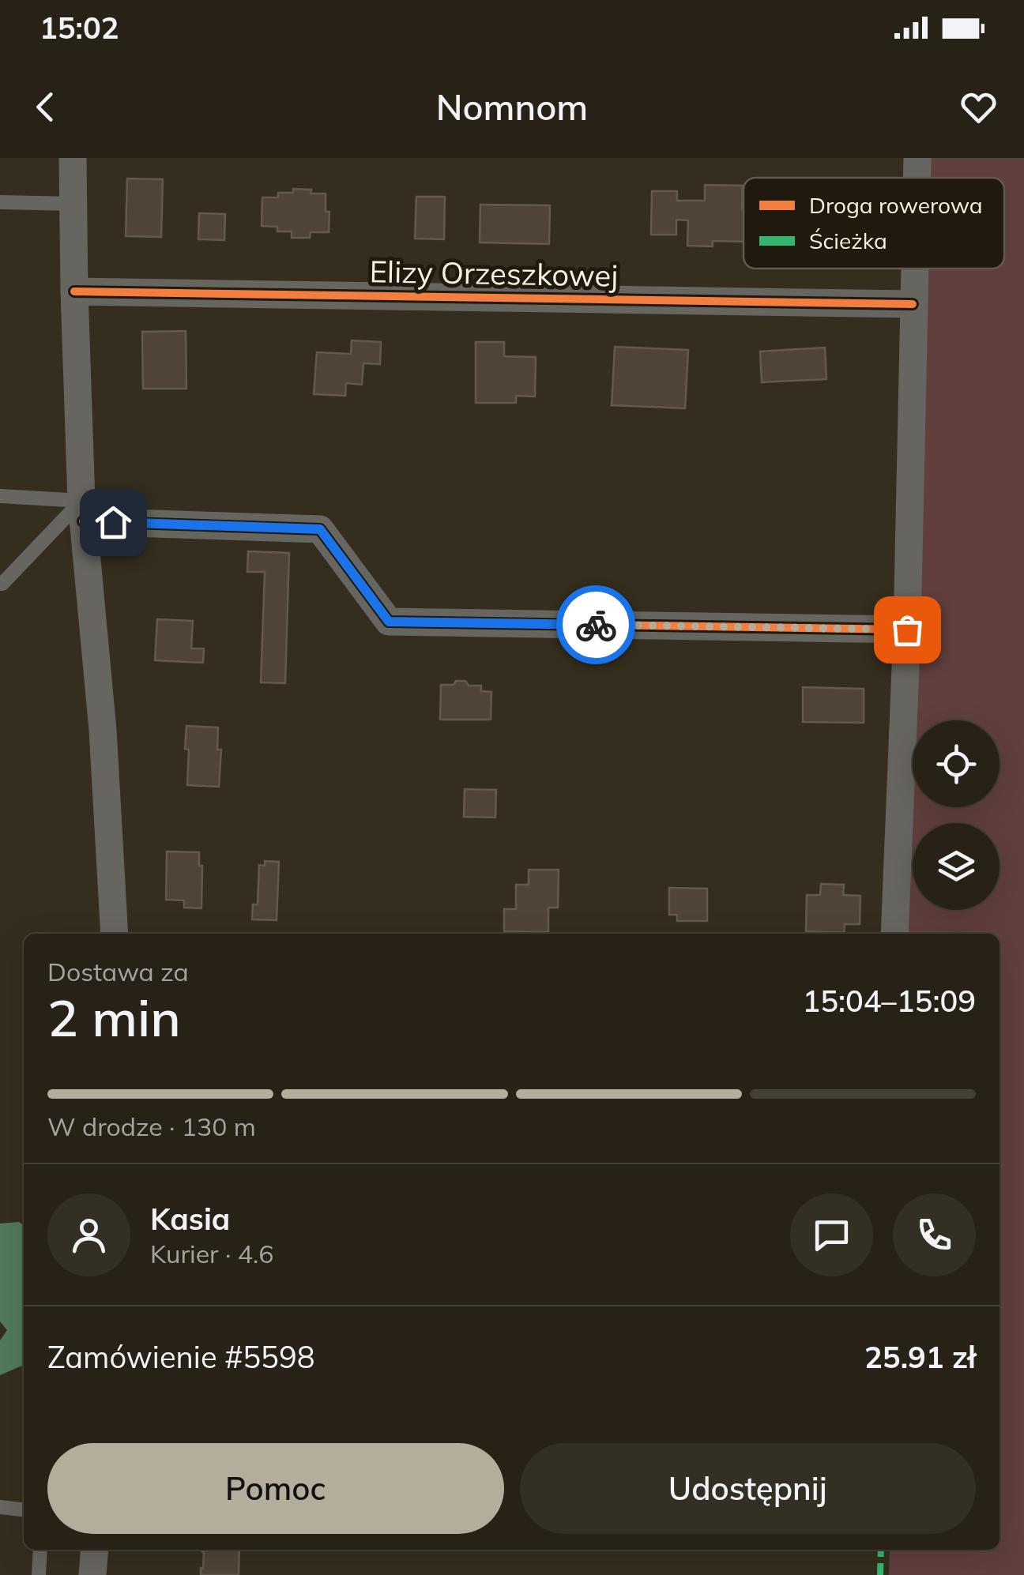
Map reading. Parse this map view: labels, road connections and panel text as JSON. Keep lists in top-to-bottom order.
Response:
{
  "streets": {
    "street": ["Elizy Orzeszkowej"]
  },
  "legend": ["Droga rowerowa", "Ścieżka"],
  "page": {
    "status": "15:02",
    "header": "Nomnom",
    "heading": ["2 min", "Dostawa za", "15:04–15:09"],
    "panel": [
      "Kasia",
      "Kurier · 4.6",
      "Zamówienie #5598",
      "25.91 zł"
    ],
    "bar": "W drodze · 130 m",
    "buttons": ["Pomoc", "Udostępnij"]
  }
}
